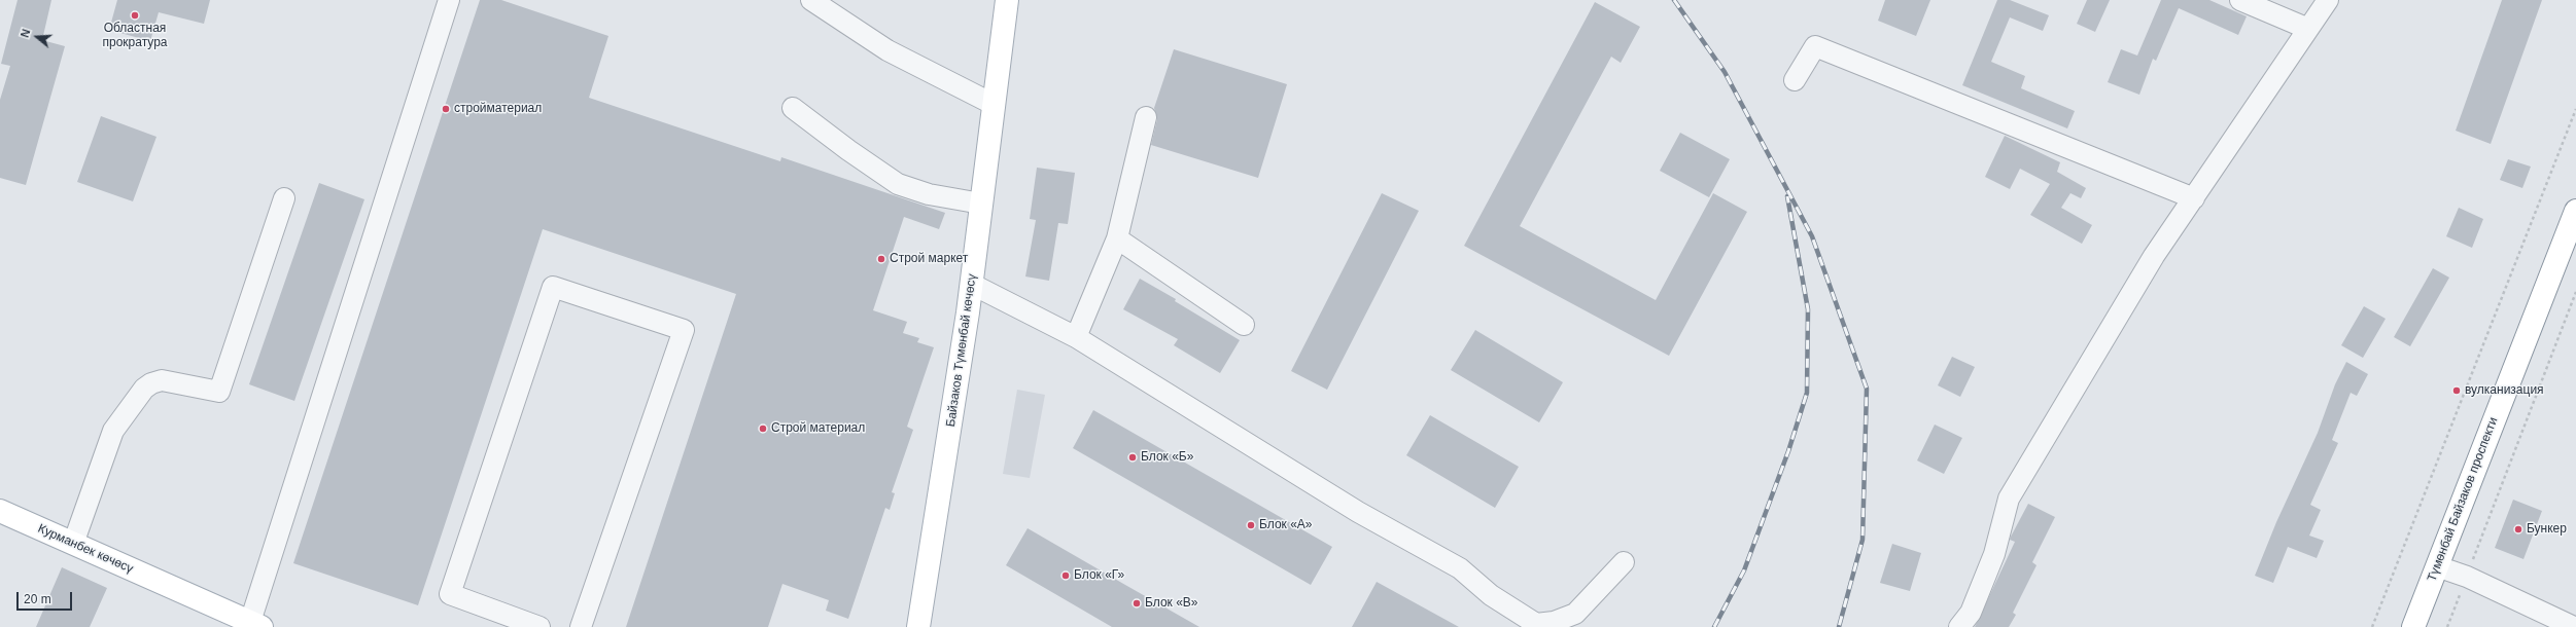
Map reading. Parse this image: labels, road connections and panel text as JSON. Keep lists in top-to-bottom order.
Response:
{
  "streets": {
    "main road": ["Байзаков Түмөнбай көчөсү", "Түмөнбай Байзаков проспекти", "Курманбек көчөсү"]
  },
  "places": [
    "Областная прократура",
    "стройматериал",
    "Строй маркет",
    "вулканизация",
    "Строй материал",
    "Блок «Б»",
    "Блок «А»",
    "Бункер",
    "Блок «Г»",
    "Блок «В»"
  ],
  "scale_bar": "20 m",
  "north": "left"
}
